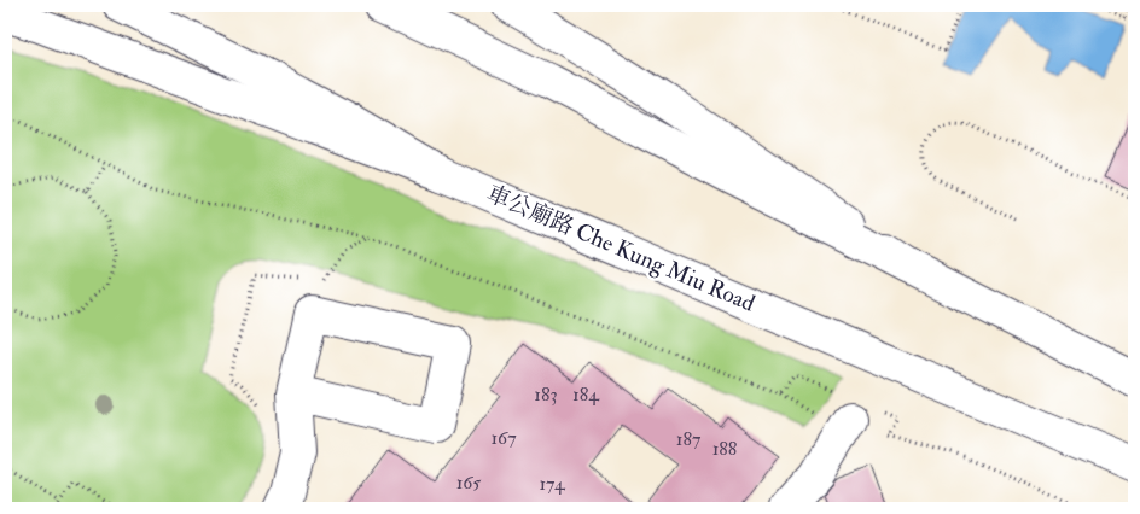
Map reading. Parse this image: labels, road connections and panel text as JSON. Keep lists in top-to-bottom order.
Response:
{
  "streets": {
    "main road": ["車公廟路 Che Kung Miu Road"]
  },
  "house_numbers": [
    "183",
    "184",
    "167",
    "187",
    "188",
    "165",
    "174"
  ]
}
